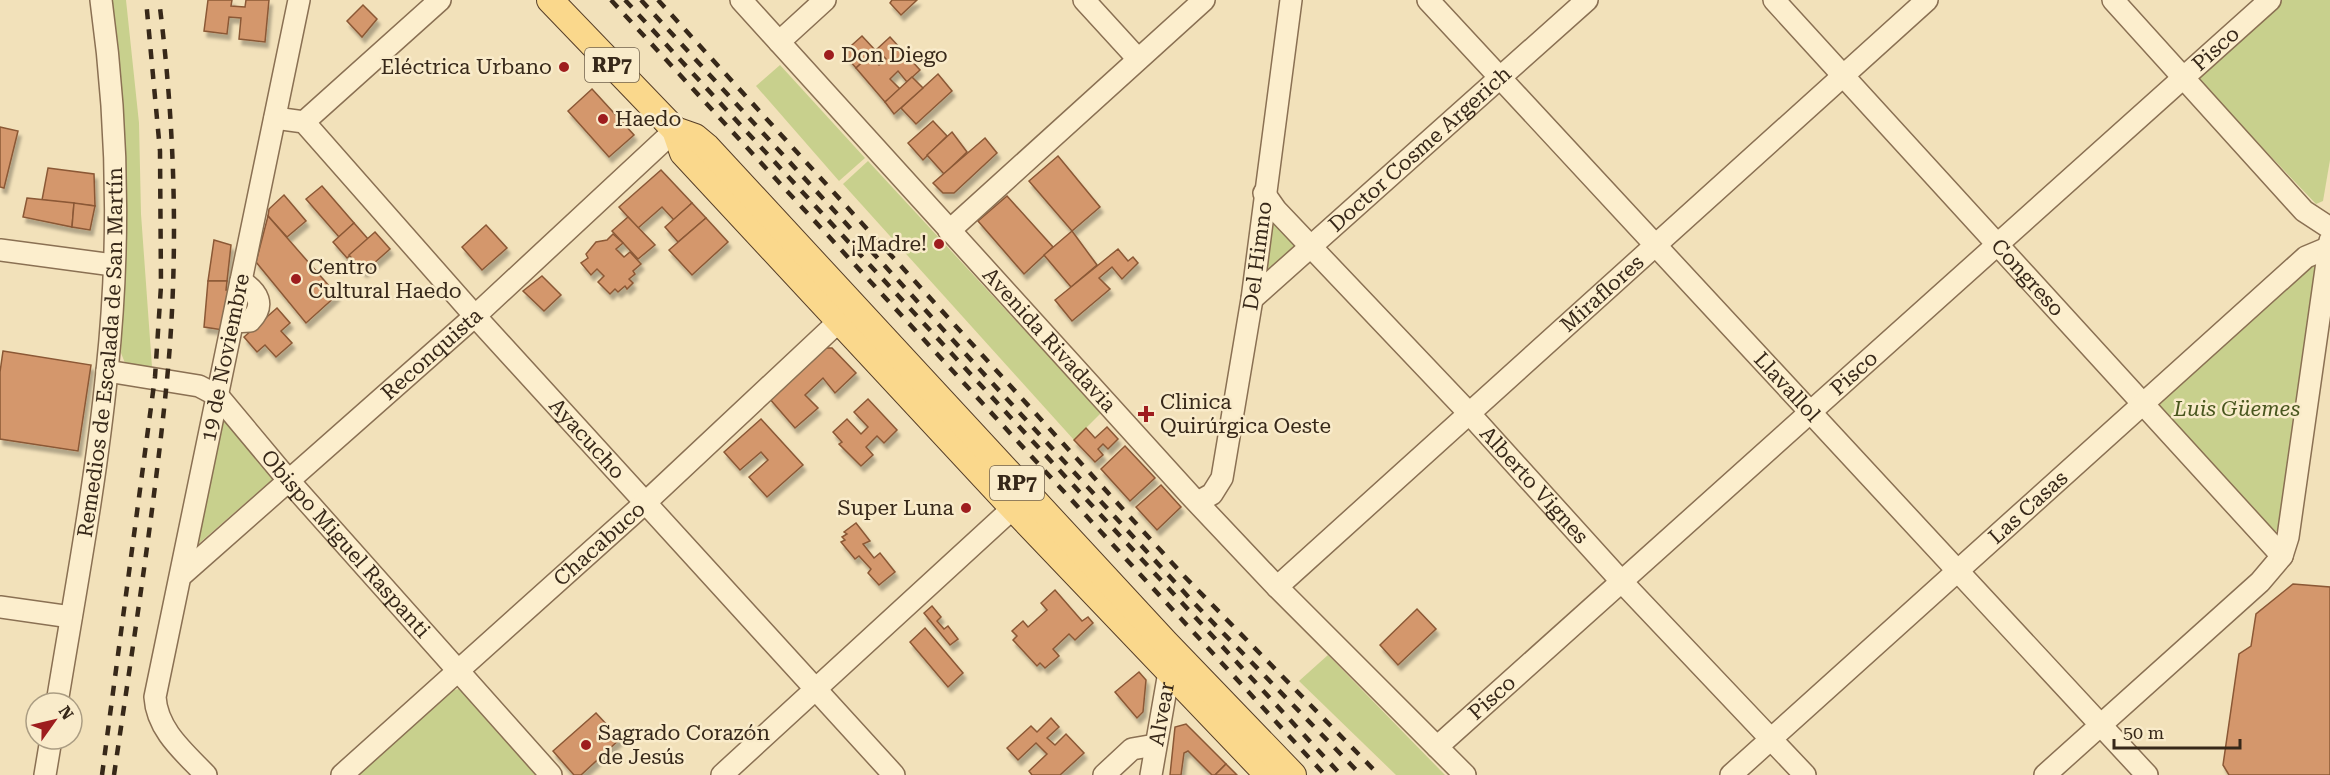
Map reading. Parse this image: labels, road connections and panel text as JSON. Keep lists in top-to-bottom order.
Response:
{
  "streets": {
    "main road": ["RP7"],
    "street": [
      "Pisco",
      "Doctor Cosme Argerich",
      "Del Himno",
      "Congreso",
      "Miraflores",
      "Avenida Rivadavia",
      "Remedios de Escalada de San Martín",
      "Reconquista",
      "19 de Noviembre",
      "Llavallol",
      "Ayacucho",
      "Alberto Vignes",
      "Las Casas",
      "Chacabuco",
      "Obispo Miguel Raspanti",
      "Alvear"
    ]
  },
  "crossings": [
    ["Pisco", "Congreso"],
    ["Pisco", "Avenida Rivadavia"],
    ["Pisco", "Llavallol"],
    ["Pisco", "Alberto Vignes"],
    ["RP7", "Reconquista"],
    ["RP7", "Chacabuco"],
    ["RP7", "Alvear"],
    ["Doctor Cosme Argerich", "Del Himno"],
    ["Doctor Cosme Argerich", "Llavallol"],
    ["Doctor Cosme Argerich", "Alberto Vignes"],
    ["Del Himno", "Avenida Rivadavia"],
    ["Del Himno", "Alberto Vignes"],
    ["Congreso", "Miraflores"],
    ["Congreso", "Las Casas"],
    ["Miraflores", "Avenida Rivadavia"],
    ["Miraflores", "Llavallol"],
    ["Miraflores", "Alberto Vignes"],
    ["Remedios de Escalada de San Martín", "Obispo Miguel Raspanti"],
    ["Reconquista", "19 de Noviembre"],
    ["Reconquista", "Ayacucho"],
    ["Reconquista", "Obispo Miguel Raspanti"],
    ["19 de Noviembre", "Obispo Miguel Raspanti"],
    ["Llavallol", "Las Casas"],
    ["Ayacucho", "Chacabuco"],
    ["Alberto Vignes", "Las Casas"],
    ["Chacabuco", "Obispo Miguel Raspanti"]
  ],
  "parks": ["Luis Güemes"],
  "places": {
    "other": [
      "Don Diego",
      "Eléctrica Urbano",
      "Haedo",
      "¡Madre!",
      "Centro Cultural Haedo",
      "Super Luna",
      "Sagrado Corazón de Jesús"
    ],
    "health": ["Clinica Quirúrgica Oeste"]
  },
  "scale_bar": "50 m",
  "north": "top right"
}
